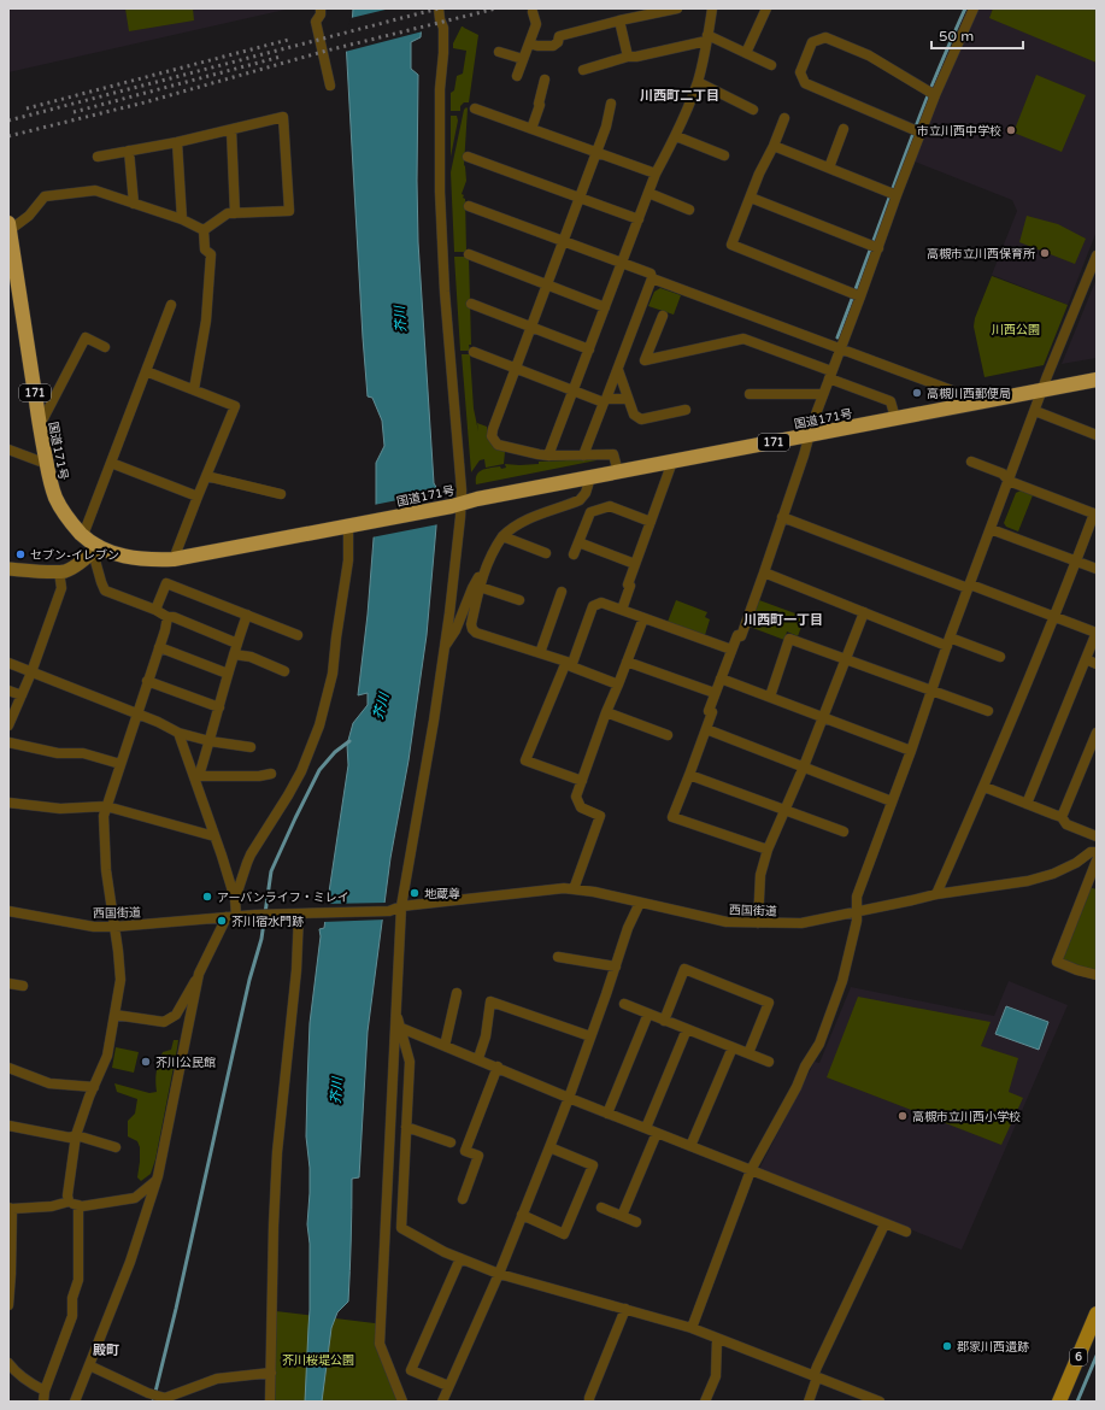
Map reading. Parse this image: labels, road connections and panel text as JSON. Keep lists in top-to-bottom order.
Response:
{
  "streets": {
    "highway": ["171", "国道171号"],
    "main road": ["6"],
    "street": ["西国街道"]
  },
  "districts": ["川西町二丁目", "川西町一丁目", "殿町"],
  "water": ["芥川"],
  "parks": ["川西公園", "芥川桜堤公園"],
  "places": [
    "市立川西中学校",
    "高槻市立川西保育所",
    "高槻川西郵便局",
    "セブン-イレブン",
    "地蔵尊",
    "アーバンライフ・ミレイ",
    "芥川宿水門跡",
    "芥川公民館",
    "高槻市立川西小学校",
    "郡家川西遺跡"
  ],
  "scale_bar": "50 m"
}
